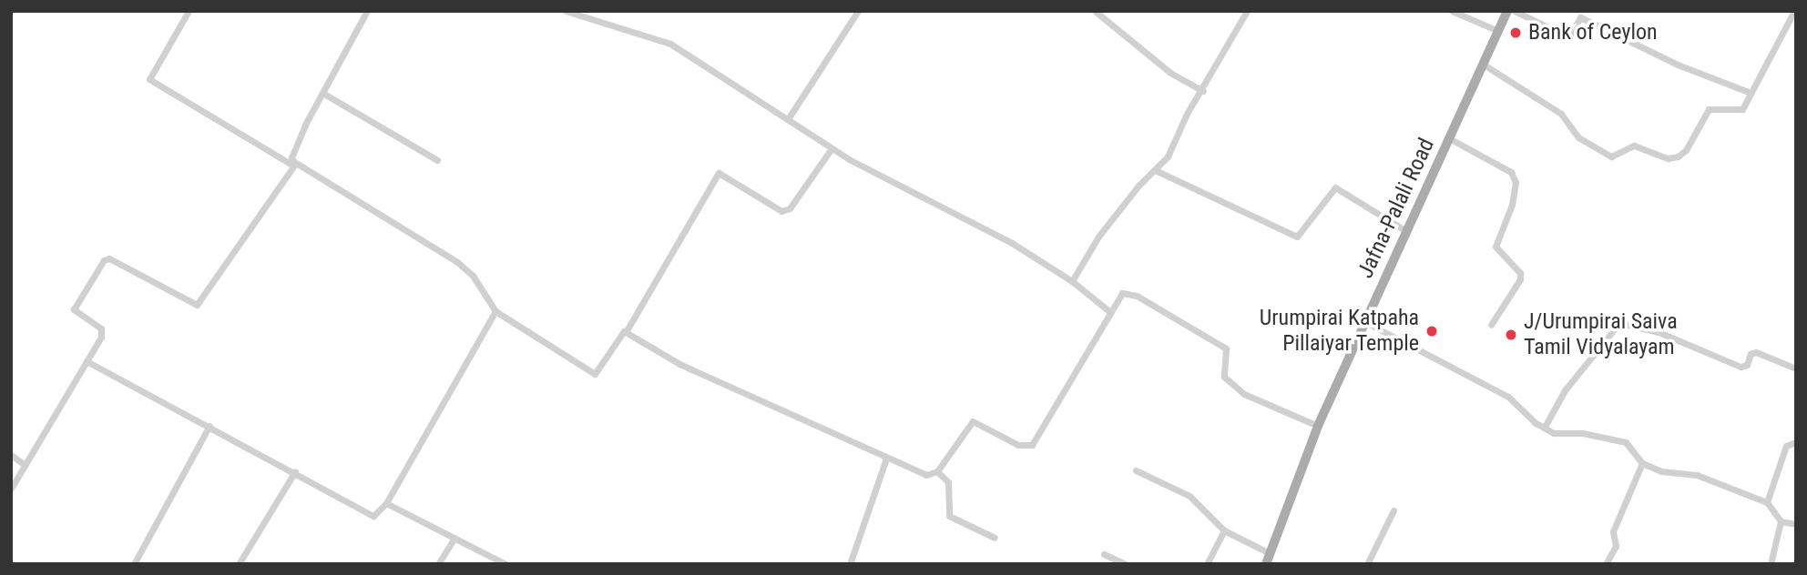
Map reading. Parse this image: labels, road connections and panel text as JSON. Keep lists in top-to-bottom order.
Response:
{
  "streets": {
    "main road": ["Jafna-Palali Road"]
  },
  "places": ["Bank of Ceylon", "Urumpirai Katpaha Pillaiyar Temple", "J/Urumpirai Saiva Tamil Vidyalayam"]
}
